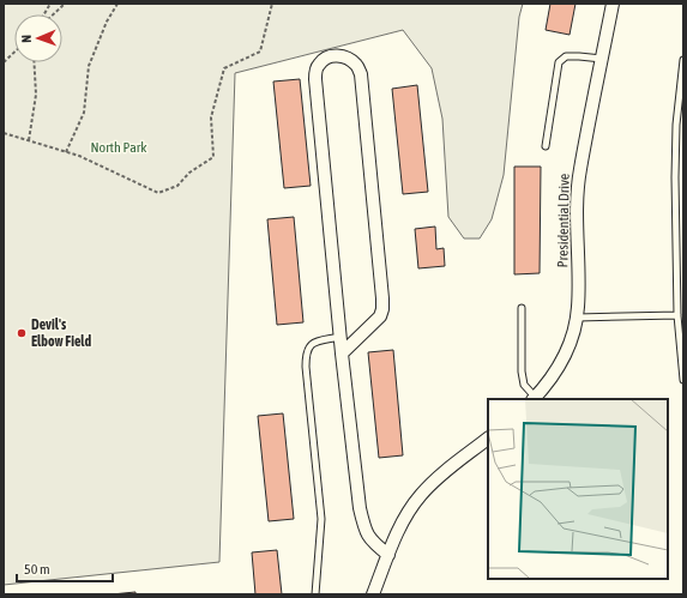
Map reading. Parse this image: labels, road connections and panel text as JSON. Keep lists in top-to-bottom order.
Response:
{
  "streets": {
    "street": ["Presidential Drive"]
  },
  "parks": ["North Park"],
  "places": ["Devil's Elbow Field"],
  "scale_bar": "50 m",
  "north": "left"
}
